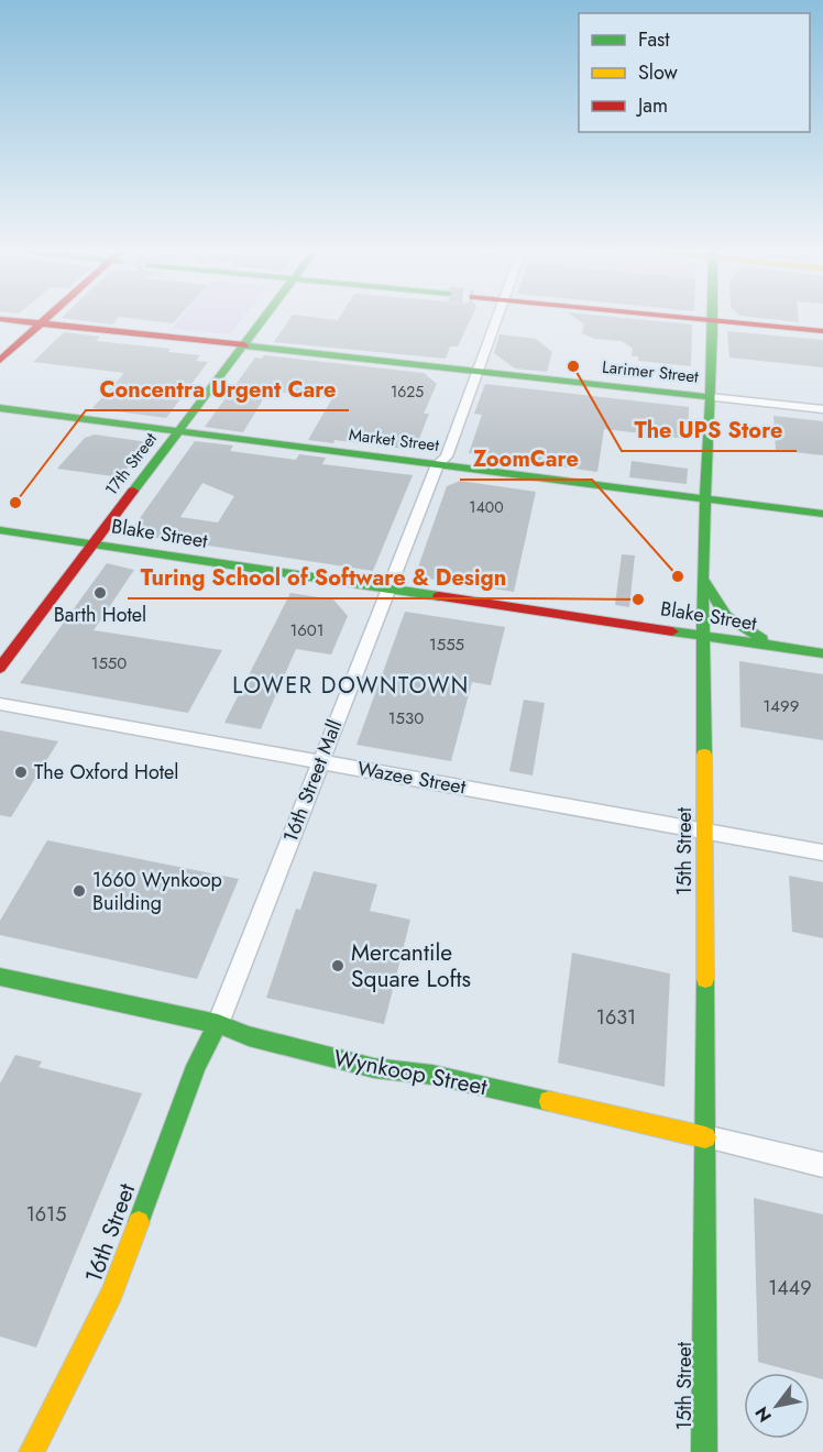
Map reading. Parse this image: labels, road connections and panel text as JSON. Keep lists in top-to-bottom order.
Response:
{
  "streets": {
    "main road": [
      "Larimer Street",
      "Market Street",
      "17th Street",
      "Blake Street",
      "15th Street",
      "Wynkoop Street",
      "16th Street"
    ],
    "street": ["Wazee Street", "16th Street Mall"]
  },
  "crossings": [
    ["Larimer Street", "17th Street"],
    ["Larimer Street", "16th Street Mall"],
    ["Larimer Street", "15th Street"],
    ["Market Street", "17th Street"],
    ["Market Street", "16th Street Mall"],
    ["Market Street", "15th Street"],
    ["17th Street", "Blake Street"],
    ["Blake Street", "16th Street Mall"],
    ["Blake Street", "15th Street"],
    ["Wazee Street", "16th Street Mall"],
    ["Wazee Street", "15th Street"],
    ["16th Street Mall", "Wynkoop Street"],
    ["16th Street Mall", "16th Street"],
    ["15th Street", "Wynkoop Street"],
    ["Wynkoop Street", "16th Street"]
  ],
  "districts": ["LOWER DOWNTOWN"],
  "places": [
    "The UPS Store",
    "Concentra Urgent Care",
    "ZoomCare",
    "Barth Hotel",
    "Turing School of Software & Design",
    "The Oxford Hotel",
    "1660 Wynkoop Building",
    "Mercantile Square Lofts"
  ],
  "house_numbers": [
    "1625",
    "1400",
    "1601",
    "1555",
    "1550",
    "1499",
    "1530",
    "1631",
    "1615",
    "1449"
  ],
  "legend": ["Fast", "Slow", "Jam"],
  "north": "bottom left"
}
